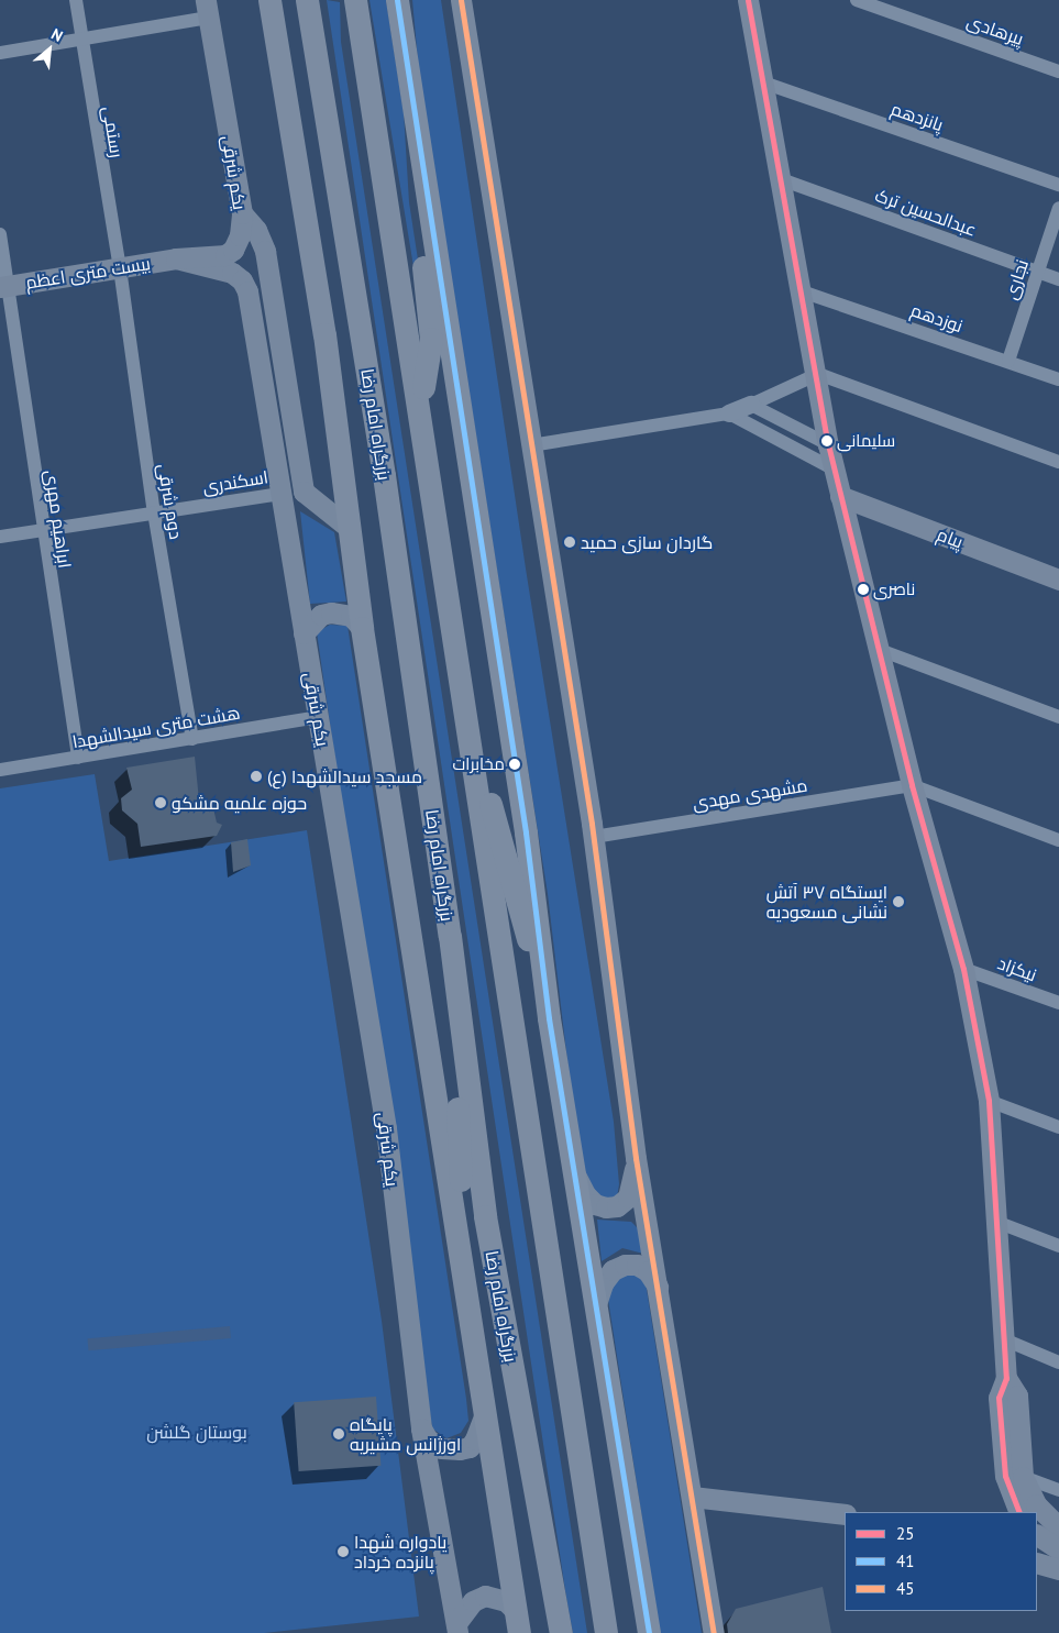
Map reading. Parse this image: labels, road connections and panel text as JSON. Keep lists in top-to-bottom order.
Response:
{
  "streets": {
    "highway": ["بزرگراه امام رضا"],
    "main road": ["یکم شرقی", "بیست متری اعظم", "پیام"],
    "street": [
      "پیرهادی",
      "پانزدهم",
      "رستمی",
      "عبدالحسین ترک",
      "نجاری",
      "نوزدهم",
      "اسکندری",
      "دوم شرقی",
      "ابراهیم مهری",
      "هشت متری سیدالشهدا",
      "مشهدی مهدی",
      "نیکزاد"
    ]
  },
  "crossings": [
    ["رستمی", "بیست متری اعظم"],
    ["رستمی", "دوم شرقی"],
    ["یکم شرقی", "بیست متری اعظم"],
    ["یکم شرقی", "اسکندری"],
    ["یکم شرقی", "هشت متری سیدالشهدا"],
    ["عبدالحسین ترک", "نجاری"],
    ["بیست متری اعظم", "دوم شرقی"],
    ["بیست متری اعظم", "ابراهیم مهری"],
    ["نجاری", "نوزدهم"],
    ["اسکندری", "دوم شرقی"],
    ["اسکندری", "ابراهیم مهری"],
    ["دوم شرقی", "هشت متری سیدالشهدا"],
    ["ابراهیم مهری", "هشت متری سیدالشهدا"]
  ],
  "parks": ["بوستان گلشن"],
  "places": [
    "سلیمانی",
    "گاردان سازی حمید",
    "ناصری",
    "مخابرات",
    "مسجد سیدالشهدا (ع)",
    "حوزه علمیه مشکو",
    "ایستگاه ۳۷ آتش نشانی مسعودیه",
    "پایگاه اورژانس مشیریه",
    "یادواره شهدا پانزده خرداد"
  ],
  "lines": ["transit line 25", "transit line 41", "transit line 45"],
  "legend": ["25", "41", "45"],
  "north": "top right"
}
